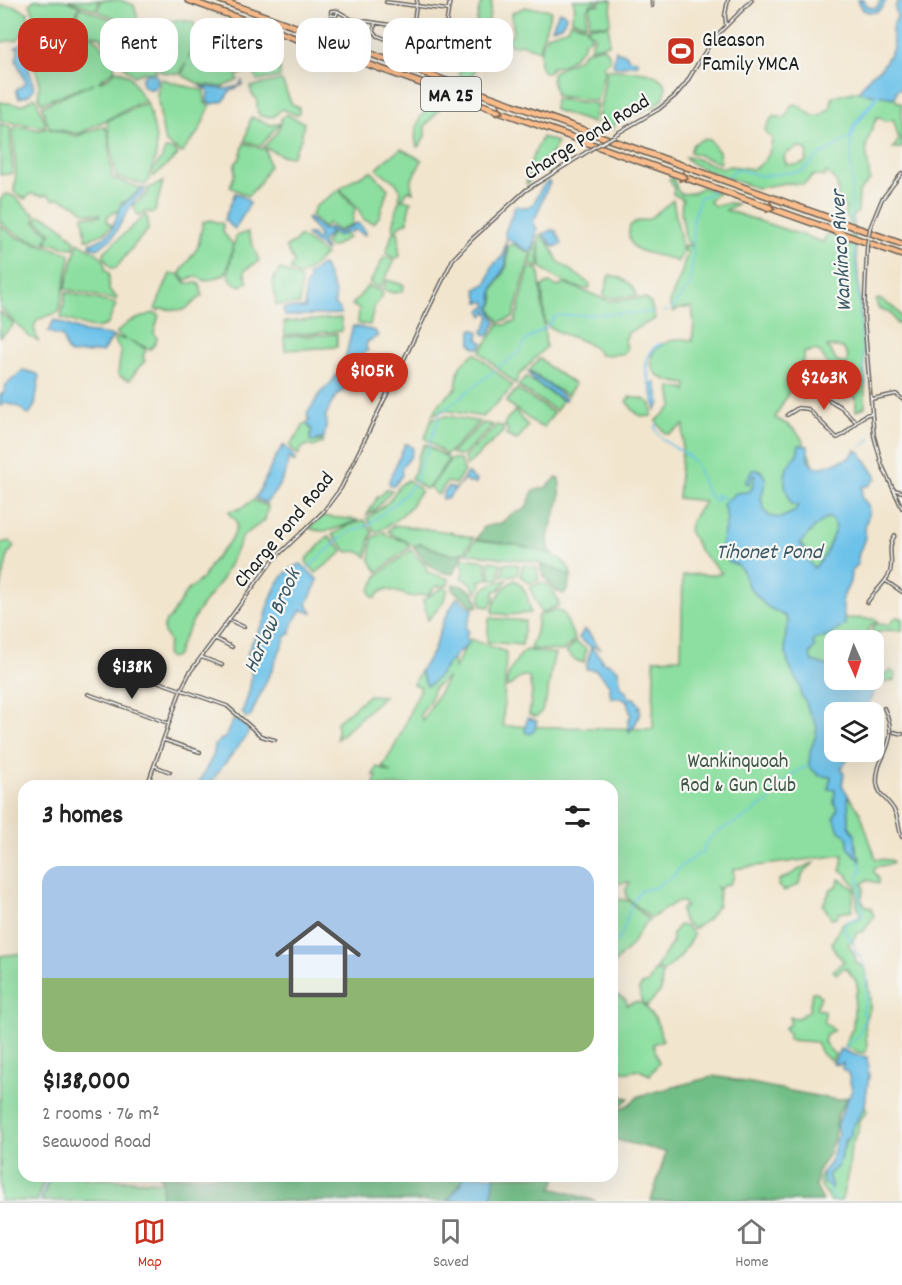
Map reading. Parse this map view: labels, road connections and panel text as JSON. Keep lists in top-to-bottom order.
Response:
{
  "streets": {
    "highway": ["MA 25"],
    "street": ["Charge Pond Road"]
  },
  "water": ["Wankinco River", "Tihonet Pond", "Harlow Brook"],
  "parks": ["Wankinquoah Rod & Gun Club"],
  "places": {
    "sports": ["Gleason Family YMCA"]
  },
  "north": "bottom",
  "page": {
    "chip": [
      "Buy",
      "Rent",
      "Filters",
      "New",
      "Apartment"
    ],
    "price": ["$105K", "$263K", "$138K"],
    "heading": "3 homes",
    "list": [
      {
        "name": "$138,000",
        "note": "2 rooms · 76 m² · Seawood Road"
      }
    ],
    "tabs": ["Map", "Saved", "Home"]
  }
}
